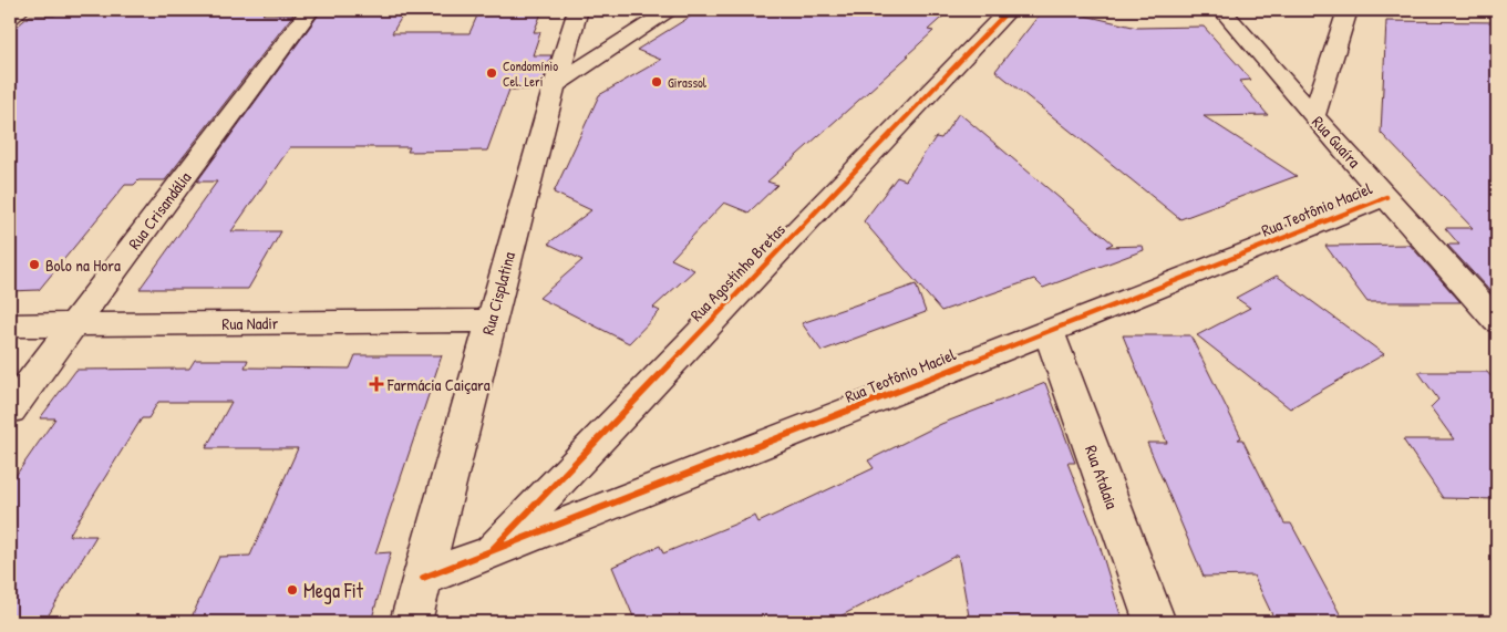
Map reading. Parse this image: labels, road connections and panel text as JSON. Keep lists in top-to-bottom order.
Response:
{
  "streets": {
    "street": [
      "Rua Guaíra",
      "Rua Teotônio Maciel",
      "Rua Crisandália",
      "Rua Agostinho Bretas",
      "Rua Cisplatina",
      "Rua Nadir",
      "Rua Atalaia"
    ]
  },
  "crossings": [
    ["Rua Guaíra", "Rua Teotônio Maciel"],
    ["Rua Teotônio Maciel", "Rua Agostinho Bretas"],
    ["Rua Teotônio Maciel", "Rua Cisplatina"],
    ["Rua Teotônio Maciel", "Rua Atalaia"],
    ["Rua Crisandália", "Rua Nadir"],
    ["Rua Cisplatina", "Rua Nadir"]
  ],
  "places": {
    "other": [
      "Condomínio Cel. Leri",
      "Girassol",
      "Bolo na Hora",
      "Mega Fit"
    ],
    "health": ["Farmácia Caiçara"]
  }
}
